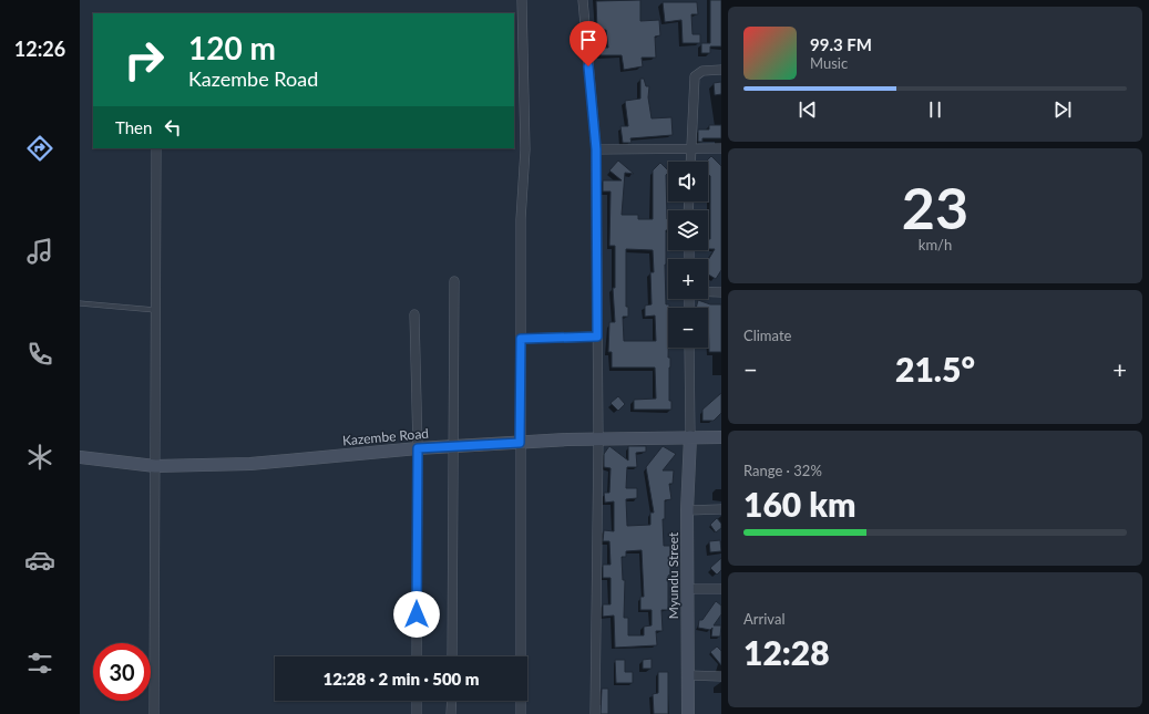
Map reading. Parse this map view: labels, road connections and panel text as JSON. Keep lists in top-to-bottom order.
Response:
{
  "streets": {
    "main road": ["Kazembe Road", "Myundu Street"]
  },
  "crossings": [
    ["Kazembe Road", "Myundu Street"]
  ],
  "page": {
    "tabs": "12:26",
    "turn": ["120 m", "Kazembe Road"],
    "song": ["99.3 FM", "Music"],
    "then": "Then",
    "tile": [
      ["23", "km/h"],
      "Climate",
      ["Range · 32%", "160 km"],
      ["Arrival", "12:28"]
    ],
    "map_buttons": ["+", "−"],
    "heat": ["−", "21.5°", "+"],
    "limit": "30",
    "trip": "12:28 · 2 min · 500 m"
  }
}
